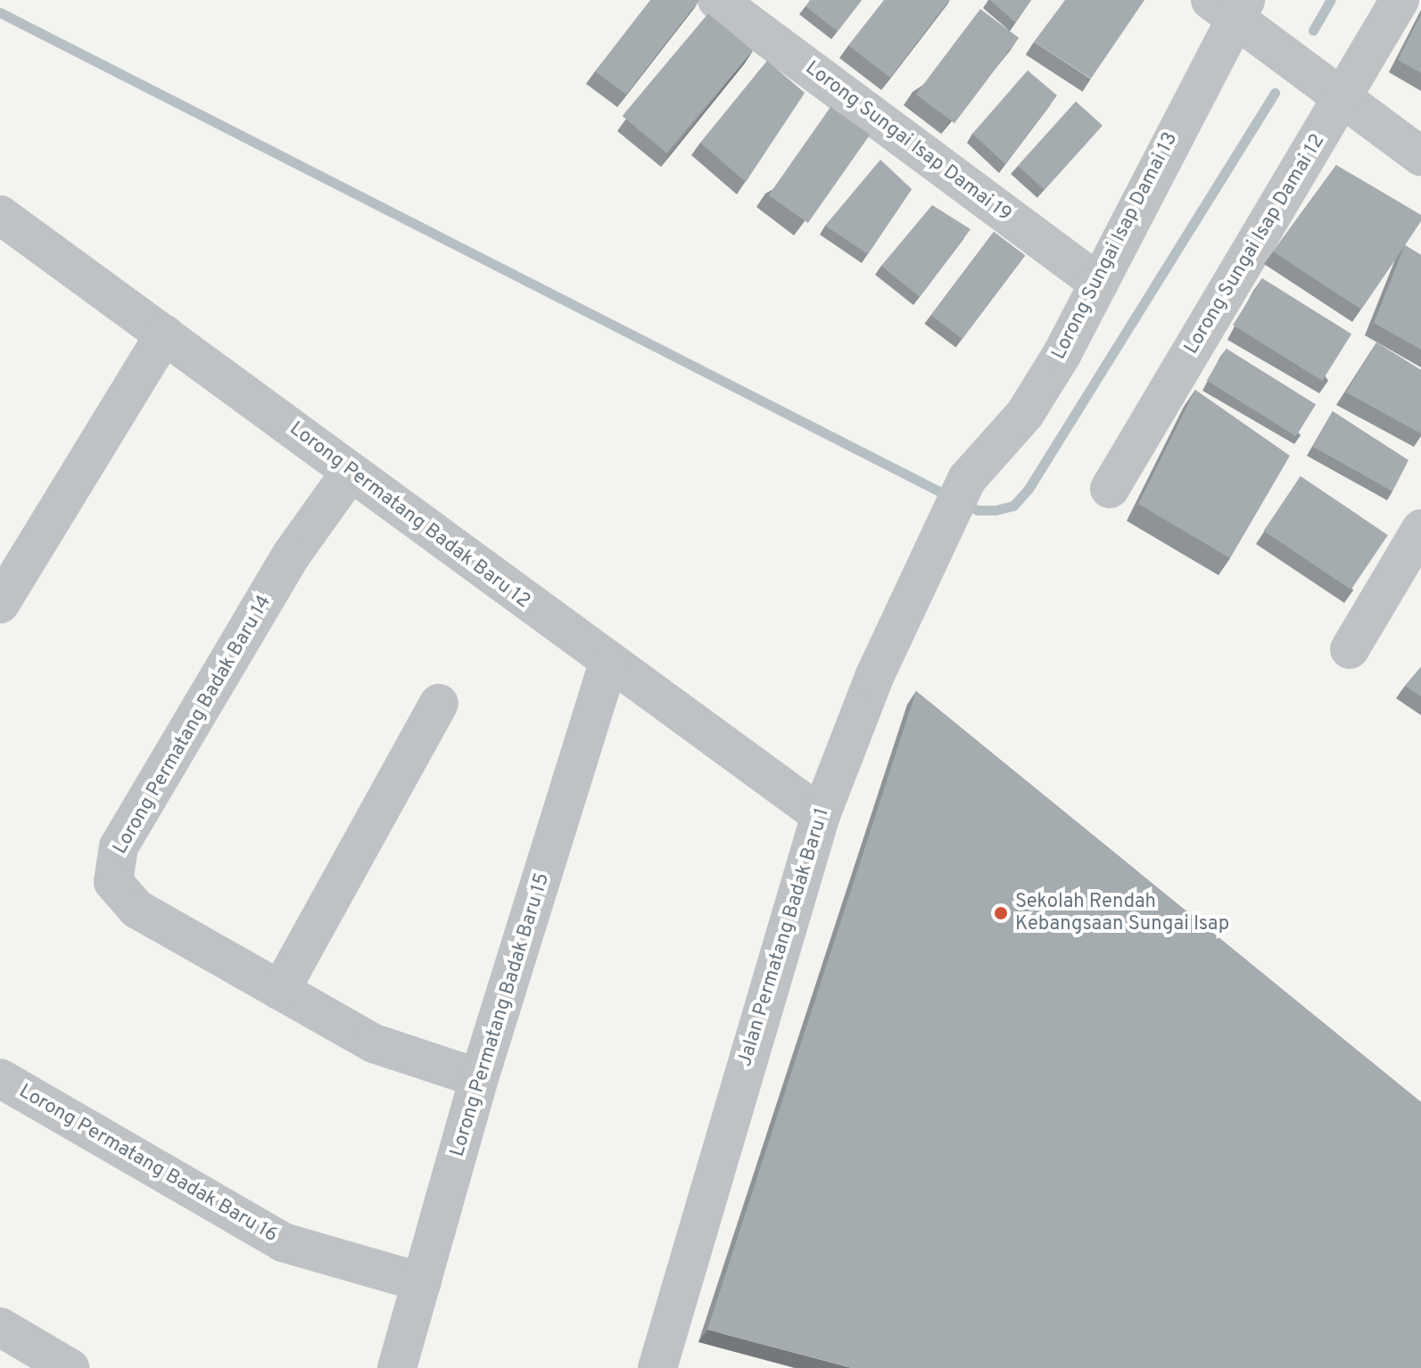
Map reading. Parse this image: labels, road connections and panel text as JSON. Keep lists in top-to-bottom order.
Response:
{
  "streets": {
    "street": [
      "Lorong Sungai Isap Damai 19",
      "Lorong Sungai Isap Damai 12",
      "Lorong Sungai Isap Damai 13",
      "Lorong Permatang Badak Baru 12",
      "Lorong Permatang Badak Baru 14",
      "Jalan Permatang Badak Baru 1",
      "Lorong Permatang Badak Baru 15",
      "Lorong Permatang Badak Baru 16"
    ]
  },
  "crossings": [
    ["Lorong Sungai Isap Damai 19", "Lorong Sungai Isap Damai 13"],
    ["Lorong Sungai Isap Damai 13", "Jalan Permatang Badak Baru 1"],
    ["Lorong Permatang Badak Baru 12", "Lorong Permatang Badak Baru 14"],
    ["Lorong Permatang Badak Baru 12", "Jalan Permatang Badak Baru 1"],
    ["Lorong Permatang Badak Baru 12", "Lorong Permatang Badak Baru 15"],
    ["Lorong Permatang Badak Baru 14", "Lorong Permatang Badak Baru 15"],
    ["Lorong Permatang Badak Baru 15", "Lorong Permatang Badak Baru 16"]
  ],
  "places": ["Sekolah Rendah Kebangsaan Sungai Isap"]
}
